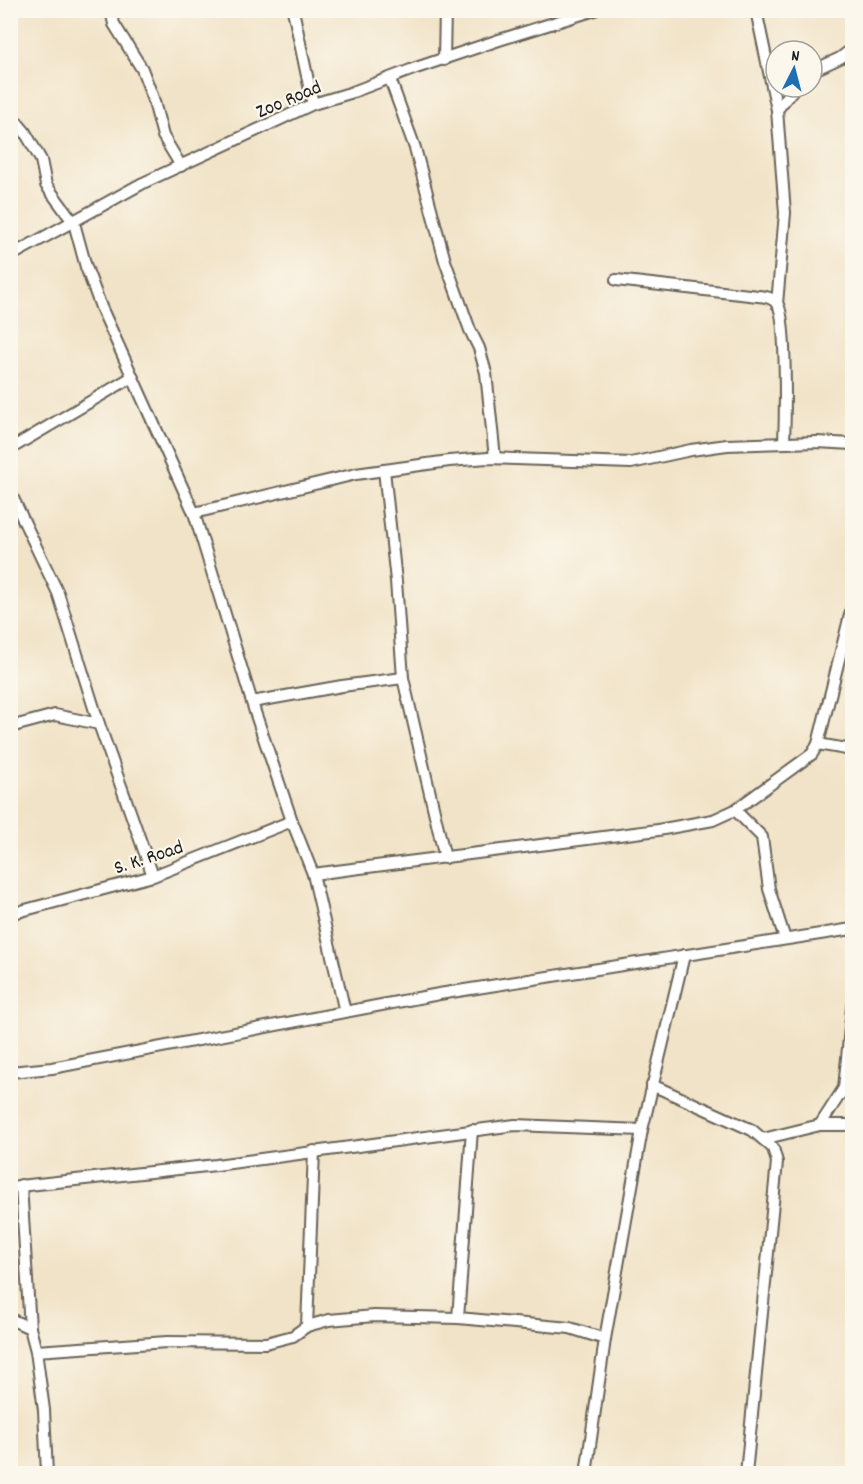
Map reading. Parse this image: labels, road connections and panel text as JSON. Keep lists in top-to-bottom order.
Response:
{
  "streets": {
    "street": ["Zoo Road", "S. K. Road"]
  },
  "north": "top"
}
